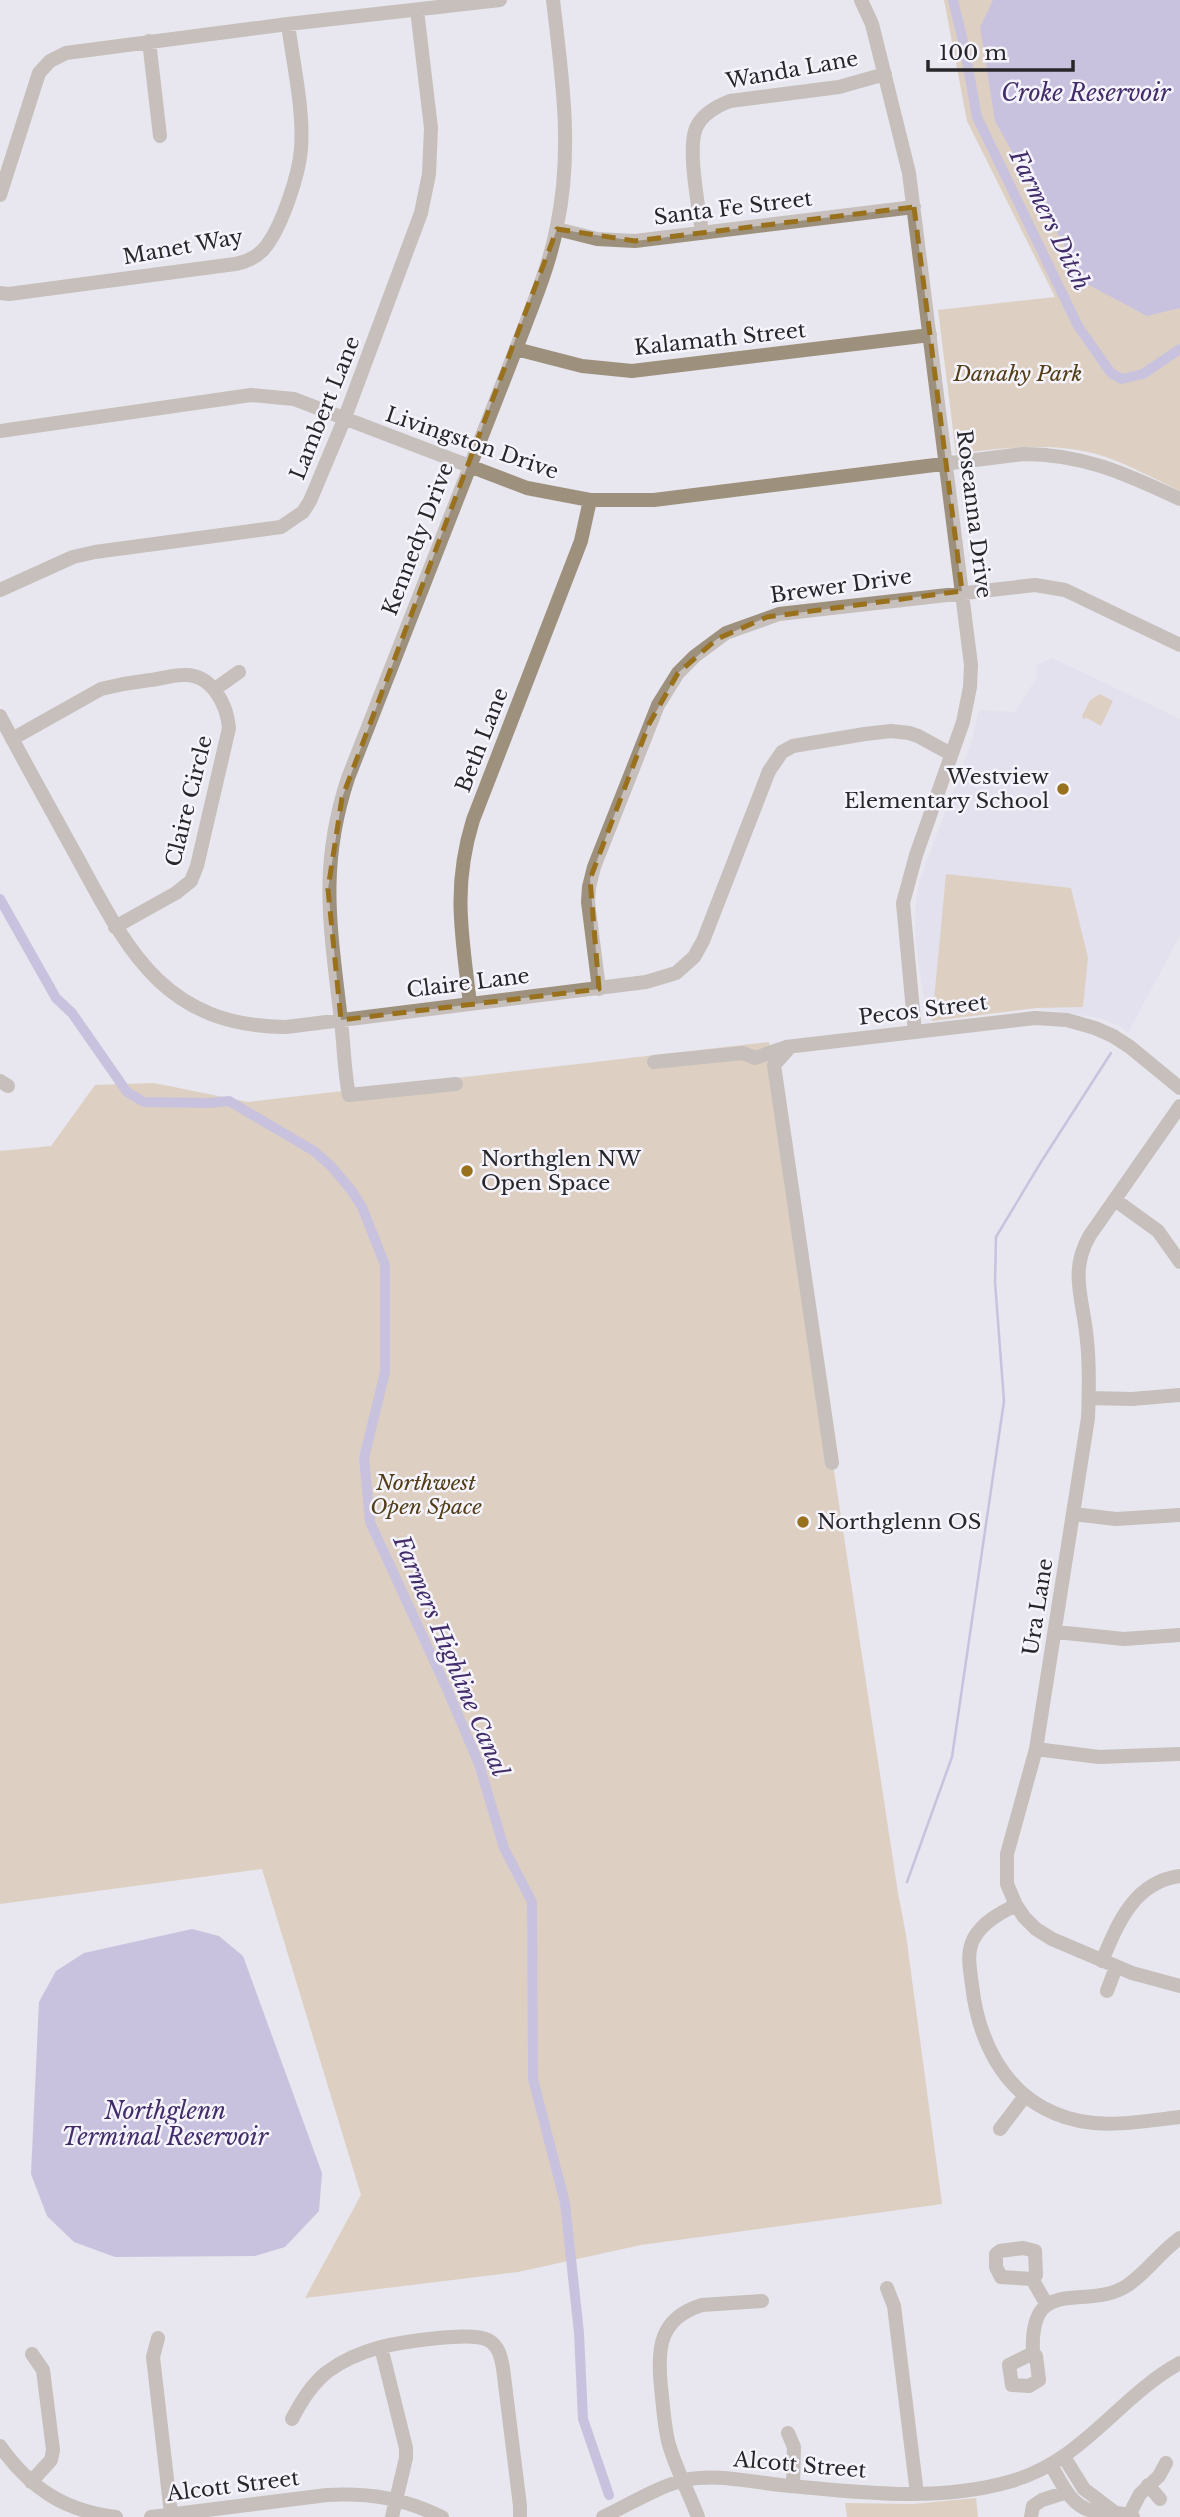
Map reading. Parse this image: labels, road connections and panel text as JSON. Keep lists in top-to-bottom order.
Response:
{
  "streets": {
    "street": [
      "Wanda Lane",
      "Santa Fe Street",
      "Manet Way",
      "Kalamath Street",
      "Lambert Lane",
      "Livingston Drive",
      "Roseanna Drive",
      "Kennedy Drive",
      "Brewer Drive",
      "Beth Lane",
      "Claire Circle",
      "Claire Lane",
      "Pecos Street",
      "Ura Lane",
      "Alcott Street"
    ]
  },
  "crossings": [
    ["Wanda Lane", "Santa Fe Street"],
    ["Wanda Lane", "Roseanna Drive"],
    ["Santa Fe Street", "Roseanna Drive"],
    ["Santa Fe Street", "Kennedy Drive"],
    ["Kalamath Street", "Roseanna Drive"],
    ["Kalamath Street", "Kennedy Drive"],
    ["Lambert Lane", "Livingston Drive"],
    ["Livingston Drive", "Roseanna Drive"],
    ["Livingston Drive", "Kennedy Drive"],
    ["Livingston Drive", "Beth Lane"],
    ["Roseanna Drive", "Brewer Drive"],
    ["Roseanna Drive", "Claire Lane"],
    ["Roseanna Drive", "Pecos Street"],
    ["Kennedy Drive", "Claire Lane"],
    ["Brewer Drive", "Claire Lane"],
    ["Beth Lane", "Claire Lane"],
    ["Claire Circle", "Claire Lane"]
  ],
  "water": [
    "Croke Reservoir",
    "Farmers Ditch",
    "Farmers Highline Canal",
    "Northglenn Terminal Reservoir"
  ],
  "parks": ["Danahy Park", "Northwest Open Space"],
  "places": ["Westview Elementary School", "Northglen NW Open Space", "Northglenn OS"],
  "scale_bar": "100 m"
}
